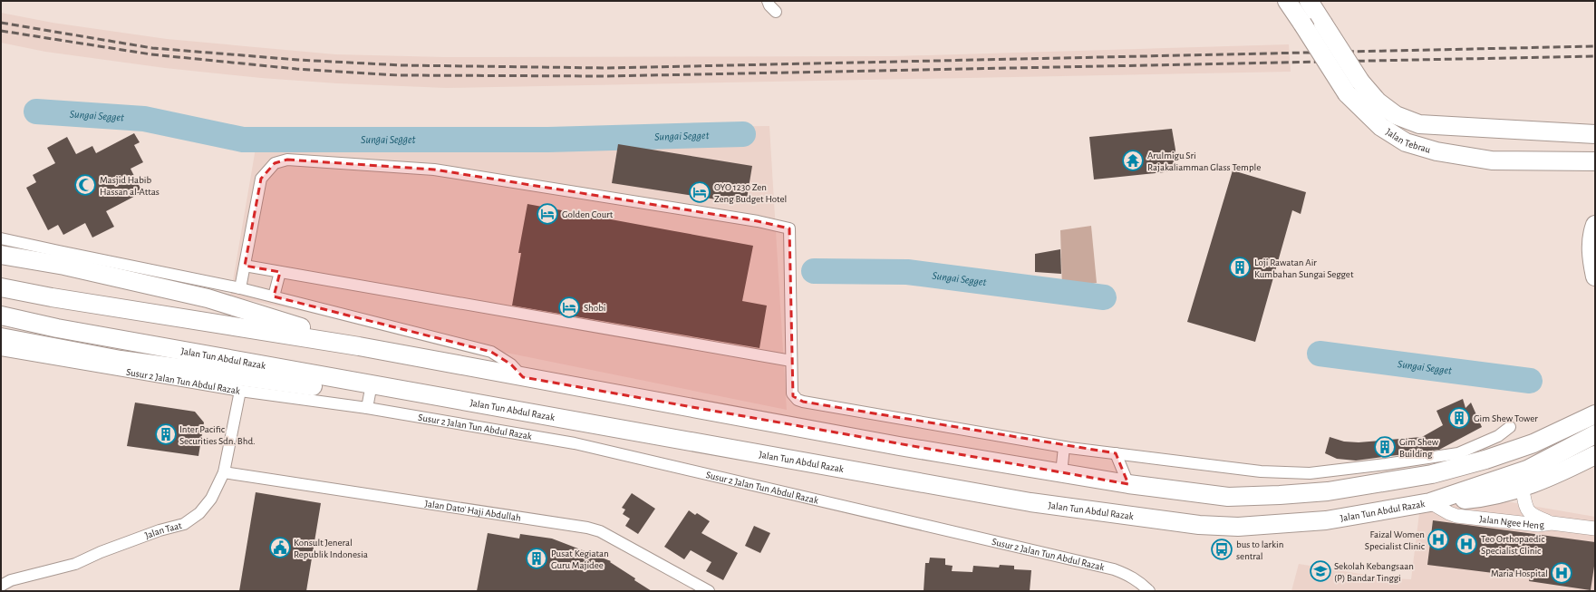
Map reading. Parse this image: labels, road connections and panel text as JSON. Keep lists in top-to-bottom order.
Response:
{
  "streets": {
    "highway": ["Jalan Tebrau", "Jalan Tun Abdul Razak"],
    "street": [
      "Susur 2 Jalan Tun Abdul Razak",
      "Jalan Dato' Haji Abdullah",
      "Jalan Ngee Heng",
      "Jalan Taat"
    ]
  },
  "crossings": [
    ["Jalan Tun Abdul Razak", "Jalan Ngee Heng"],
    ["Susur 2 Jalan Tun Abdul Razak", "Jalan Taat"],
    ["Jalan Dato' Haji Abdullah", "Jalan Taat"]
  ],
  "water": ["Sungai Segget"],
  "places": {
    "temple": ["Arulmigu Sri Rajakaliamman Glass Temple"],
    "mosque": ["Masjid Habib Hassan al-Attas"],
    "hotel": ["OYO 1230 Zen Zeng Budget Hotel", "Golden Court", "Shobi"],
    "building": [
      "Loji Rawatan Air Kumbahan Sungai Segget",
      "Gim Shew Tower",
      "Inter Pacific Securities Sdn. Bhd.",
      "Gim Shew Building",
      "Pusat Kegiatan Guru Majidee"
    ],
    "hospital": ["Faizal Women Specialist Clinic", "Teo Orthopaedic Specialist Clinic", "Maria Hospital"],
    "public building": ["Konsult Jeneral Republik Indonesia"],
    "bus stop": ["bus to larkin sentral"],
    "school or university": ["Sekolah Kebangsaan (P) Bandar Tinggi"]
  }
}
